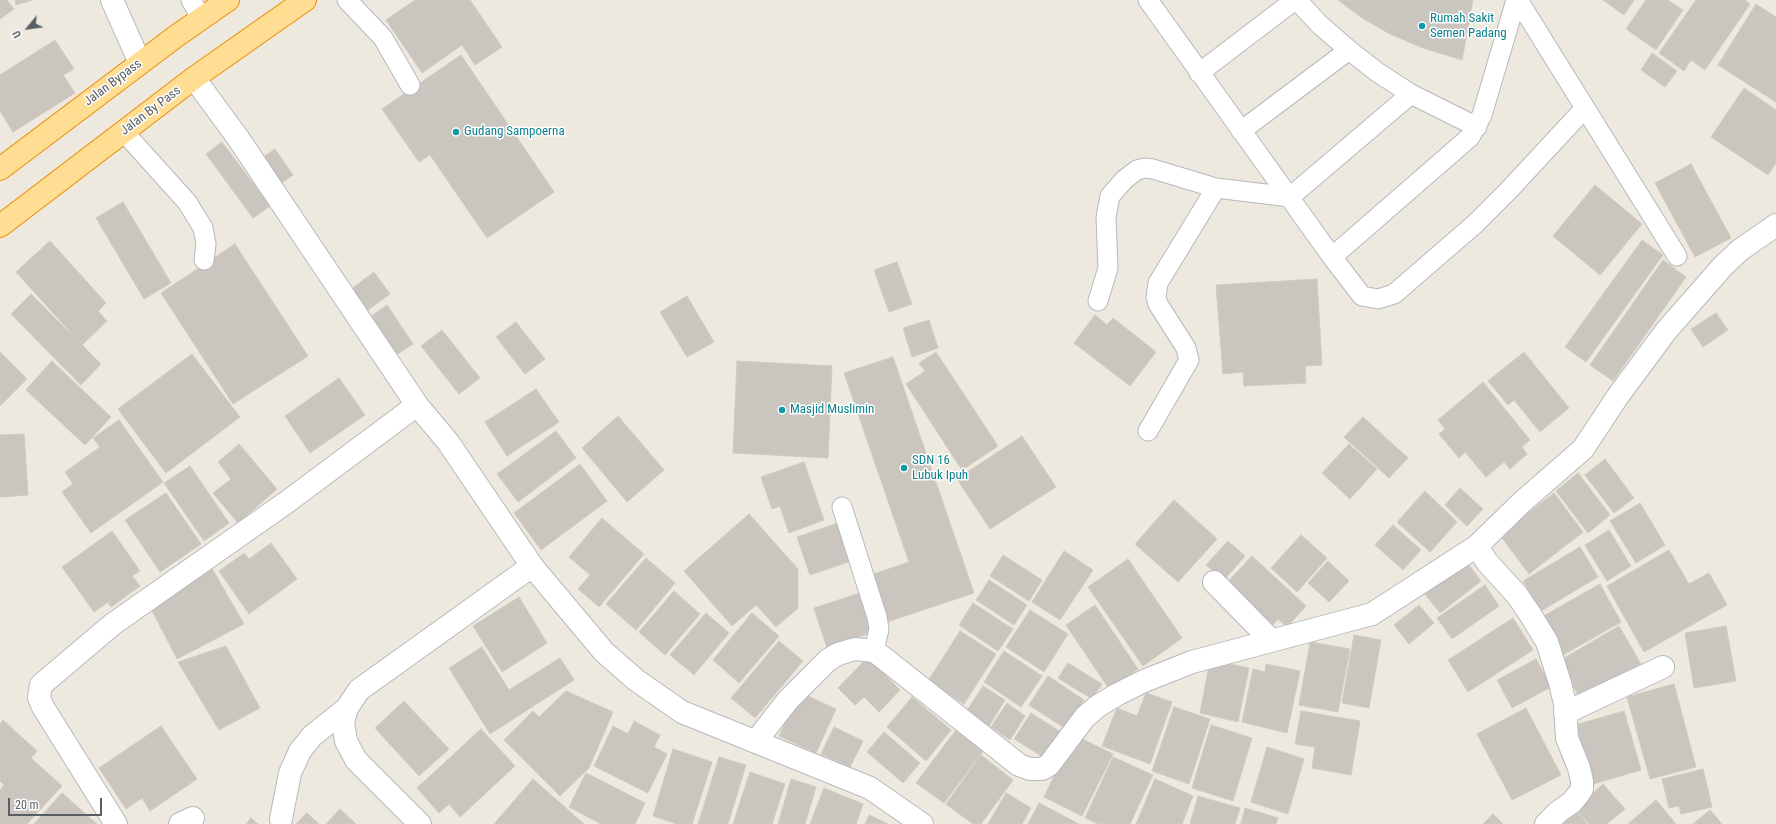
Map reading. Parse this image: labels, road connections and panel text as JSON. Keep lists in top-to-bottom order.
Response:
{
  "streets": {
    "highway": ["Jalan Bypass", "Jalan By Pass"]
  },
  "places": [
    "Rumah Sakit Semen Padang",
    "Gudang Sampoerna",
    "Masjid Muslimin",
    "SDN 16 Lubuk Ipuh"
  ],
  "scale_bar": "20 m",
  "north": "bottom left"
}
